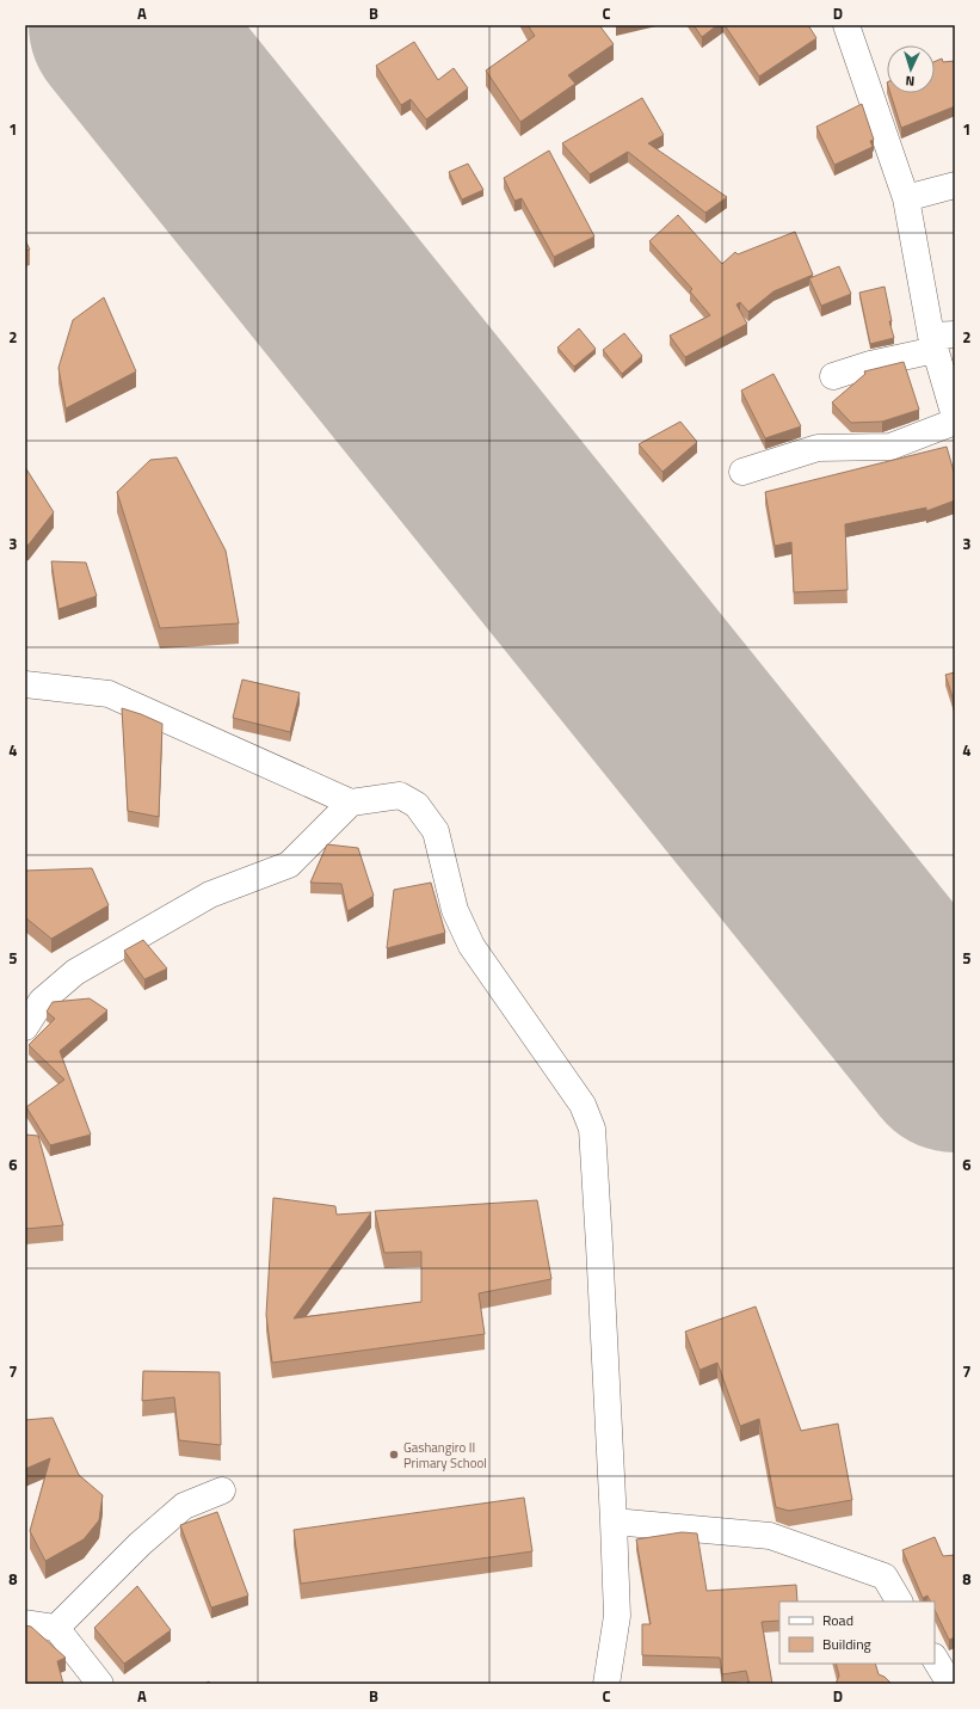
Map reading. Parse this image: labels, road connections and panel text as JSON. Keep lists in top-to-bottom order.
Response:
{
  "places": ["Gashangiro II Primary School"],
  "legend": ["Road", "Building"],
  "north": "bottom",
  "grid": {
    "columns": [
      "A",
      "B",
      "C",
      "D"
    ],
    "rows": [
      "1",
      "2",
      "3",
      "4",
      "5",
      "6",
      "7",
      "8"
    ]
  }
}
